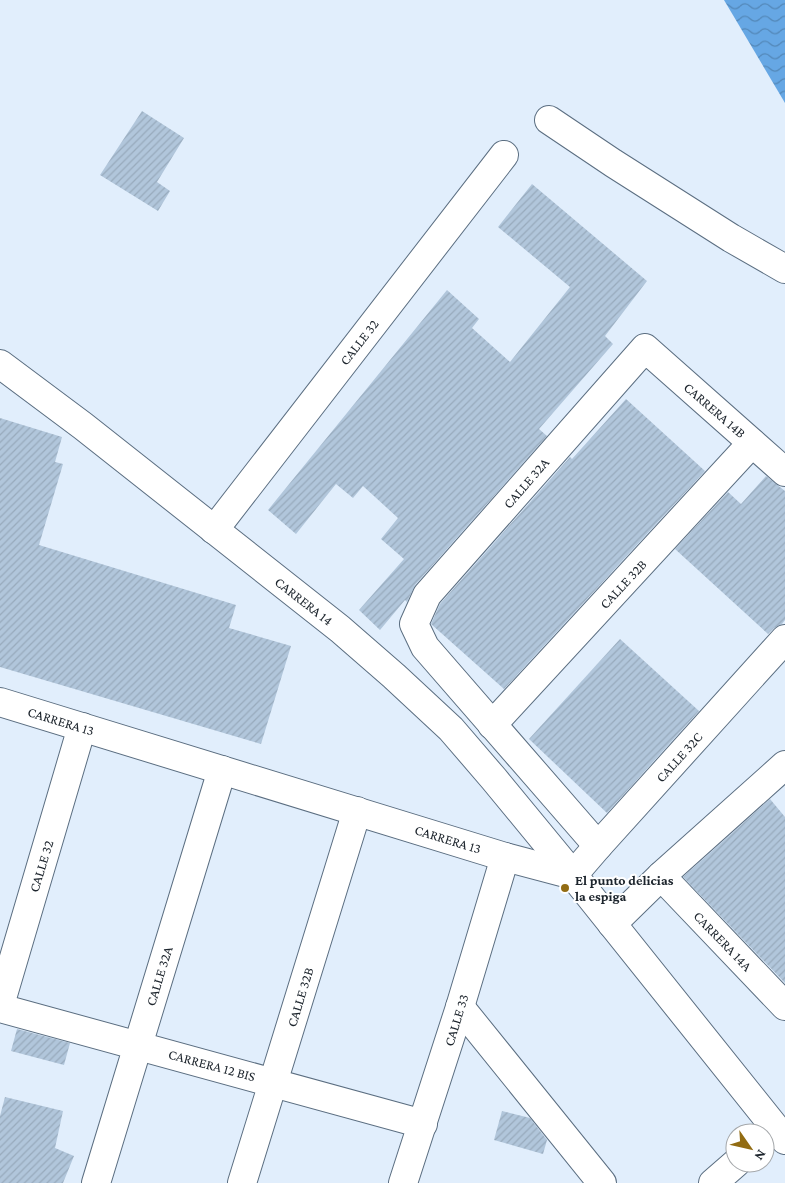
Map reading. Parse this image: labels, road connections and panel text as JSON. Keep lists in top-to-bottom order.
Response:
{
  "streets": {
    "street": [
      "CALLE 32",
      "CARRERA 14B",
      "CALLE 32A",
      "CALLE 32B",
      "CARRERA 14",
      "CARRERA 13",
      "CALLE 32C",
      "CARRERA 14A",
      "CALLE 33",
      "CARRERA 12 BIS"
    ]
  },
  "crossings": [
    ["CALLE 32", "CARRERA 14"],
    ["CALLE 32", "CARRERA 13"],
    ["CALLE 32", "CARRERA 12 BIS"],
    ["CARRERA 14B", "CALLE 32A"],
    ["CARRERA 14B", "CALLE 32B"],
    ["CALLE 32A", "CALLE 32B"],
    ["CALLE 32A", "CARRERA 13"],
    ["CALLE 32A", "CARRERA 12 BIS"],
    ["CALLE 32B", "CARRERA 13"],
    ["CALLE 32B", "CARRERA 12 BIS"],
    ["CARRERA 14", "CARRERA 13"],
    ["CARRERA 14", "CALLE 32C"],
    ["CARRERA 13", "CALLE 32C"],
    ["CARRERA 13", "CALLE 33"],
    ["CALLE 33", "CARRERA 12 BIS"]
  ],
  "places": ["El punto delicias la espiga"],
  "north": "bottom right"
}
